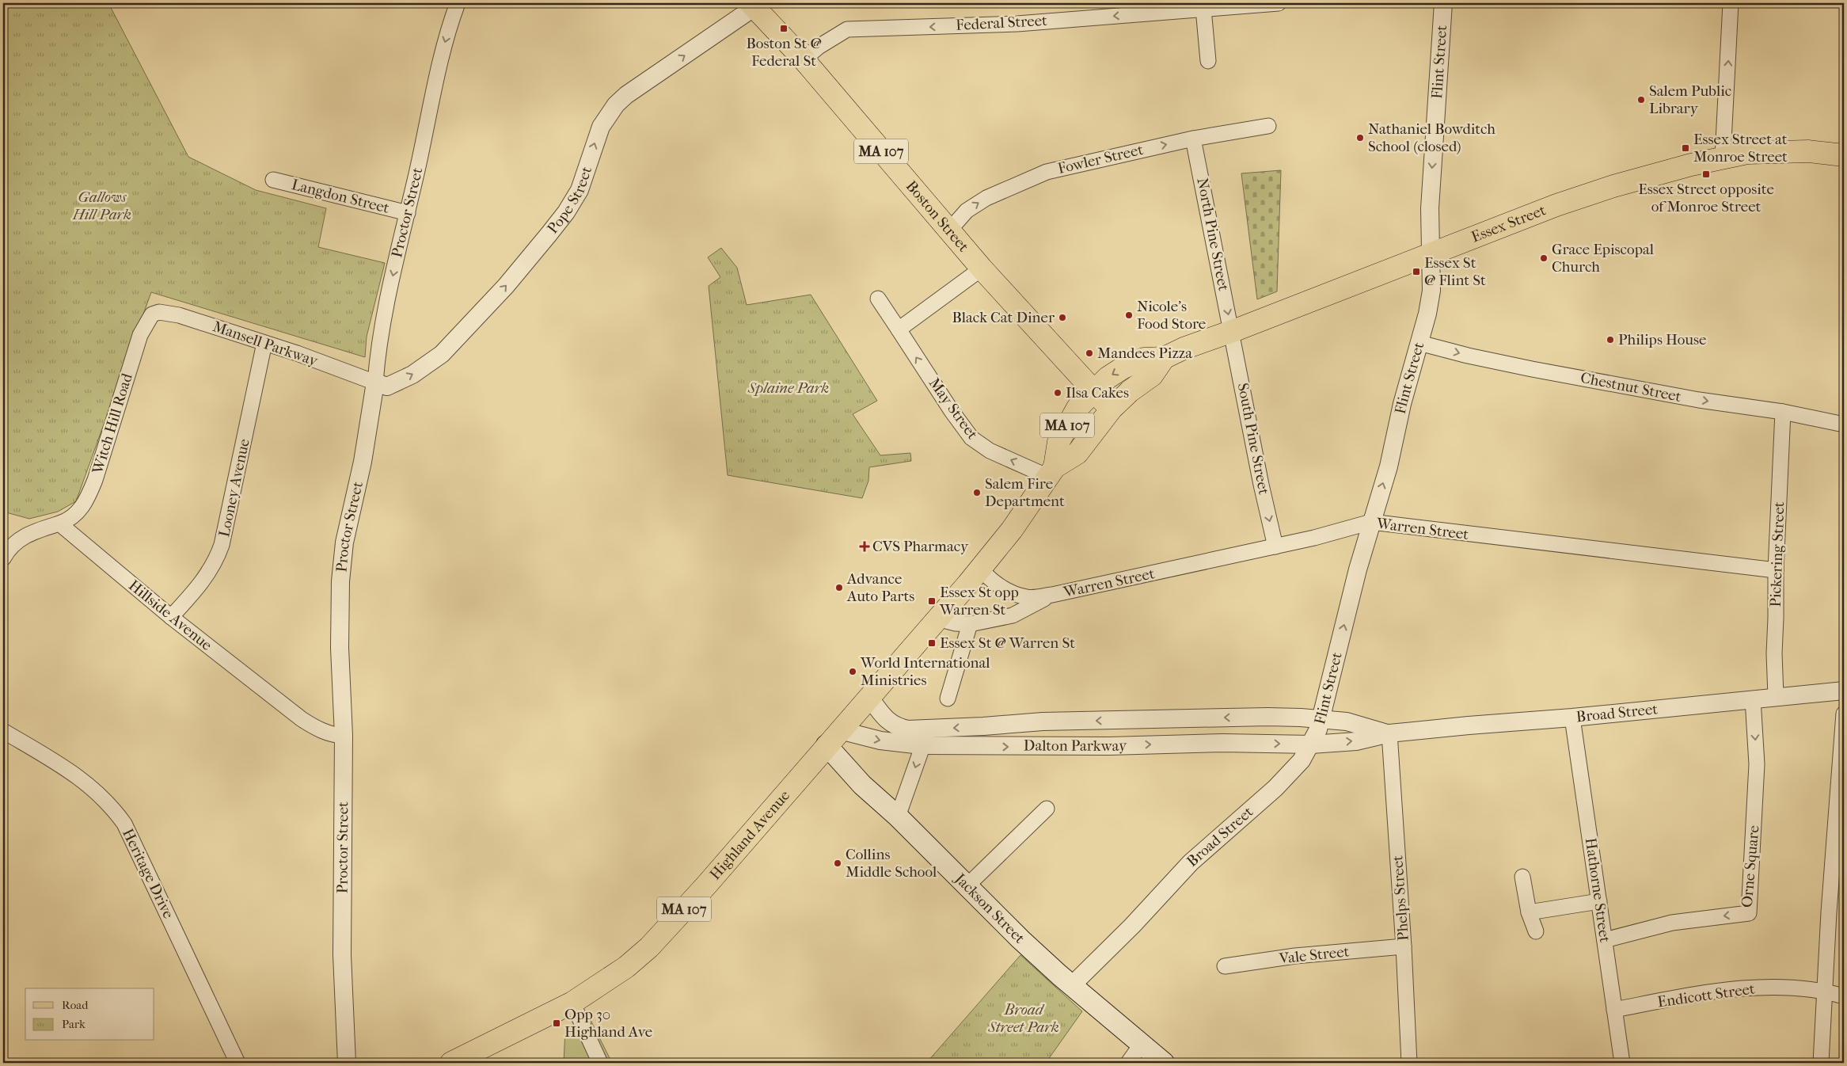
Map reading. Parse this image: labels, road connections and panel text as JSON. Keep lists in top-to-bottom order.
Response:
{
  "streets": {
    "main road": [
      "MA 107",
      "Boston Street",
      "Essex Street",
      "Highland Avenue",
      "Jackson Street"
    ],
    "street": [
      "Federal Street",
      "Flint Street",
      "Fowler Street",
      "Langdon Street",
      "Pope Street",
      "Proctor Street",
      "North Pine Street",
      "Mansell Parkway",
      "Chestnut Street",
      "May Street",
      "Witch Hill Road",
      "South Pine Street",
      "Looney Avenue",
      "Warren Street",
      "Pickering Street",
      "Hillside Avenue",
      "Broad Street",
      "Dalton Parkway",
      "Orne Square",
      "Heritage Drive",
      "Hathorne Street",
      "Phelps Street",
      "Vale Street",
      "Endicott Street"
    ]
  },
  "crossings": [
    ["Federal Street", "Boston Street"],
    ["Flint Street", "Essex Street"],
    ["Flint Street", "Chestnut Street"],
    ["Flint Street", "Warren Street"],
    ["Flint Street", "Broad Street"],
    ["Flint Street", "Dalton Parkway"],
    ["Fowler Street", "Boston Street"],
    ["Fowler Street", "North Pine Street"],
    ["Langdon Street", "Proctor Street"],
    ["Pope Street", "Proctor Street"],
    ["Pope Street", "Boston Street"],
    ["Pope Street", "Mansell Parkway"],
    ["Proctor Street", "Mansell Parkway"],
    ["Proctor Street", "Hillside Avenue"],
    ["Boston Street", "Essex Street"],
    ["Essex Street", "North Pine Street"],
    ["Essex Street", "May Street"],
    ["Essex Street", "South Pine Street"],
    ["Essex Street", "Warren Street"],
    ["Essex Street", "Highland Avenue"],
    ["North Pine Street", "South Pine Street"],
    ["Mansell Parkway", "Witch Hill Road"],
    ["Mansell Parkway", "Looney Avenue"],
    ["Chestnut Street", "Pickering Street"],
    ["Witch Hill Road", "Hillside Avenue"],
    ["South Pine Street", "Warren Street"],
    ["Looney Avenue", "Hillside Avenue"],
    ["Warren Street", "Pickering Street"],
    ["Warren Street", "Highland Avenue"],
    ["Pickering Street", "Broad Street"],
    ["Broad Street", "Dalton Parkway"],
    ["Broad Street", "Orne Square"],
    ["Broad Street", "Hathorne Street"],
    ["Broad Street", "Phelps Street"],
    ["Broad Street", "Jackson Street"],
    ["Dalton Parkway", "Highland Avenue"],
    ["Dalton Parkway", "Jackson Street"],
    ["Highland Avenue", "Jackson Street"],
    ["Orne Square", "Hathorne Street"],
    ["Hathorne Street", "Endicott Street"],
    ["Phelps Street", "Vale Street"]
  ],
  "one_way": [
    "Federal Street",
    "Fowler Street",
    "Pope Street",
    "Proctor Street",
    "North Pine Street",
    "Chestnut Street",
    "May Street",
    "South Pine Street"
  ],
  "parks": ["Gallows Hill Park", "Splaine Park", "Broad Street Park"],
  "places": {
    "transit": [
      "Boston St @ Federal St",
      "Essex Street at Monroe Street",
      "Essex Street opposite of Monroe Street",
      "Essex St @ Flint St",
      "Essex St opp Warren St",
      "Essex St @ Warren St",
      "Opp 30 Highland Ave"
    ],
    "other": [
      "Salem Public Library",
      "Nathaniel Bowditch School (closed)",
      "Grace Episcopal Church",
      "Nicole's Food Store",
      "Black Cat Diner",
      "Philips House",
      "Mandees Pizza",
      "Ilsa Cakes",
      "Salem Fire Department",
      "Advance Auto Parts",
      "World International Ministries",
      "Collins Middle School"
    ],
    "health": ["CVS Pharmacy"]
  },
  "legend": ["Road", "Park"]
}
